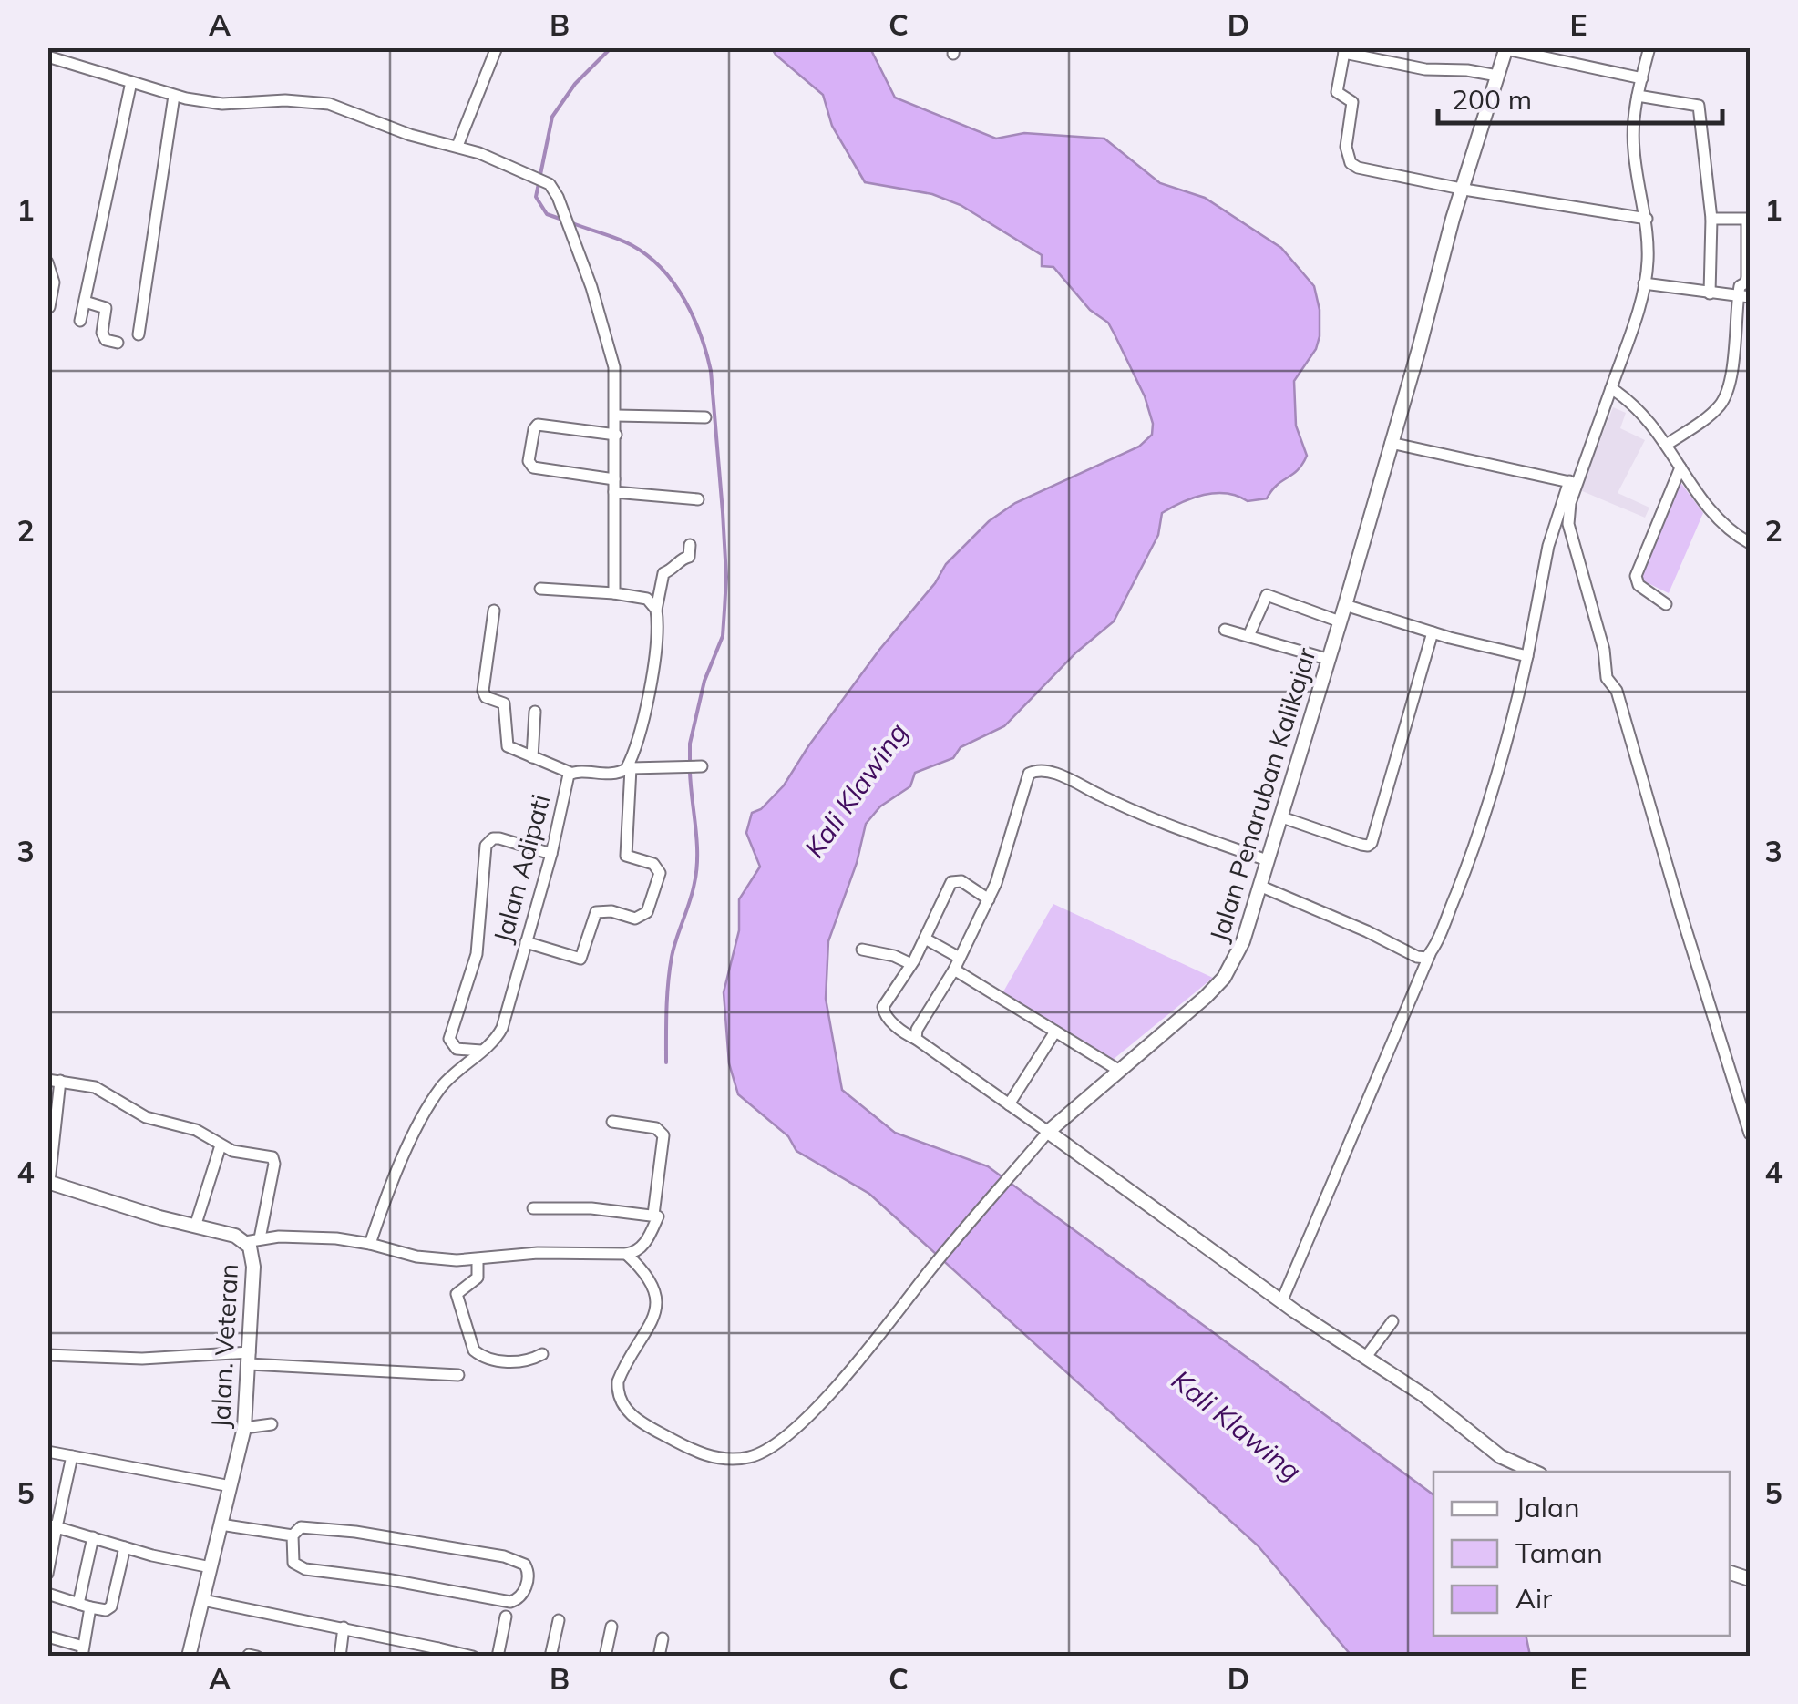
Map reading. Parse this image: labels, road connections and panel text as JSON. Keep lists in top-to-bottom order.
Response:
{
  "streets": {
    "street": ["Jalan Penaruban Kalikajar", "Jalan Adipati", "Jalan. Veteran"]
  },
  "water": ["Kali Klawing"],
  "legend": ["Jalan", "Taman", "Air"],
  "scale_bar": "200 m",
  "grid": {
    "columns": [
      "A",
      "B",
      "C",
      "D",
      "E"
    ],
    "rows": [
      "1",
      "2",
      "3",
      "4",
      "5"
    ]
  }
}
